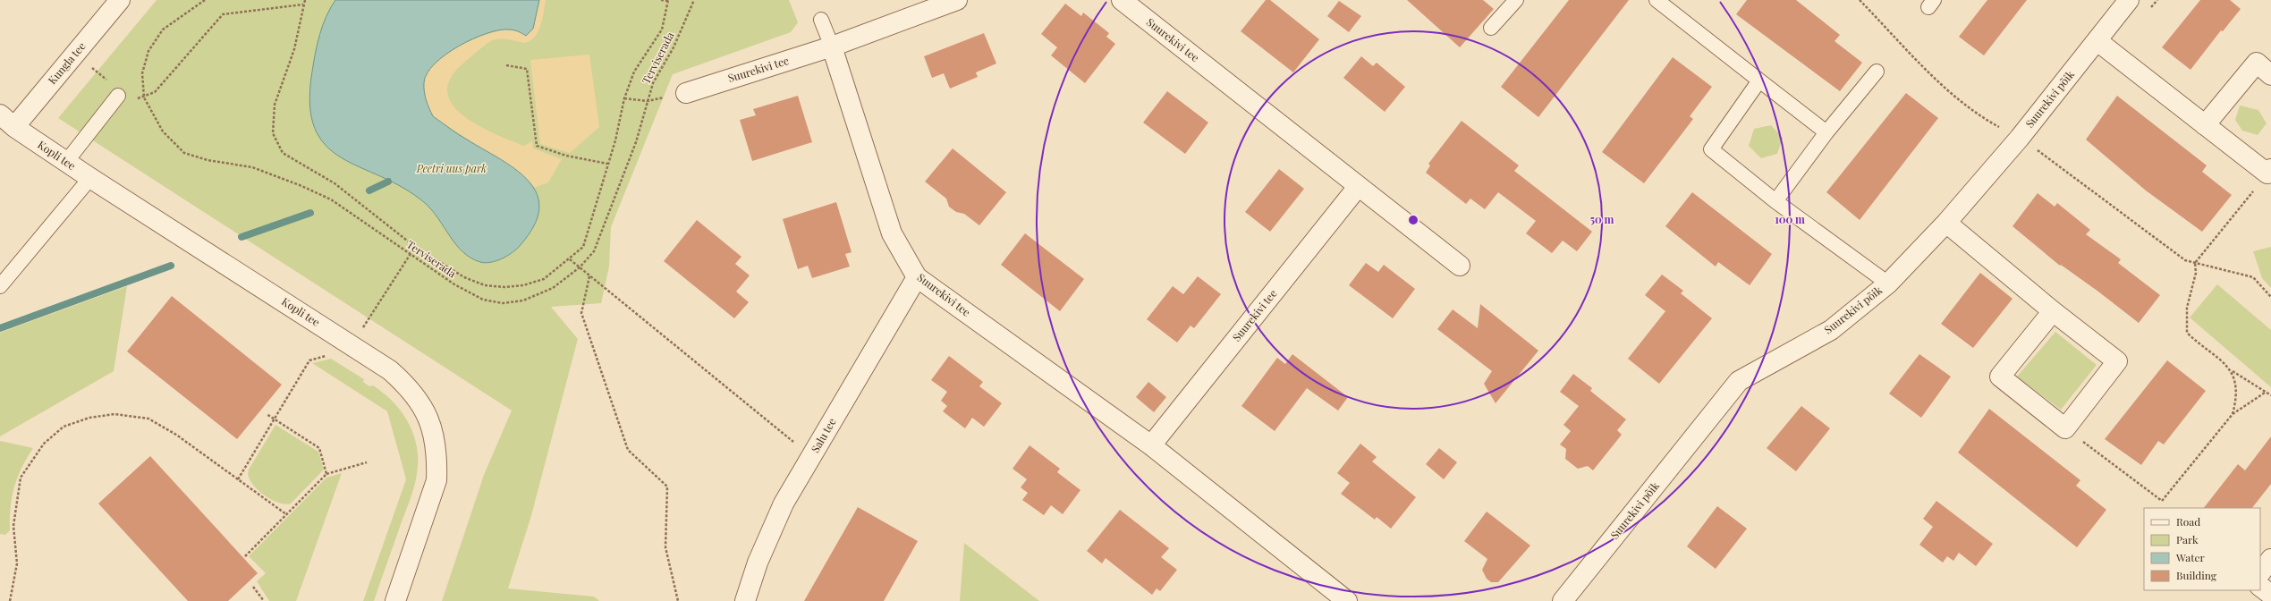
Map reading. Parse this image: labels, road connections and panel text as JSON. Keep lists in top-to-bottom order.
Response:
{
  "streets": {
    "street": [
      "Suurekivi tee",
      "Kungla tee",
      "Suurekivi põik",
      "Kopli tee",
      "Salu tee"
    ],
    "path": ["Terviserada"]
  },
  "crossings": [
    ["Suurekivi tee", "Salu tee"],
    ["Kungla tee", "Kopli tee"]
  ],
  "parks": ["Peetri uus park"],
  "legend": [
    "Road",
    "Park",
    "Water",
    "Building"
  ],
  "rings": ["50 m", "100 m"]
}
